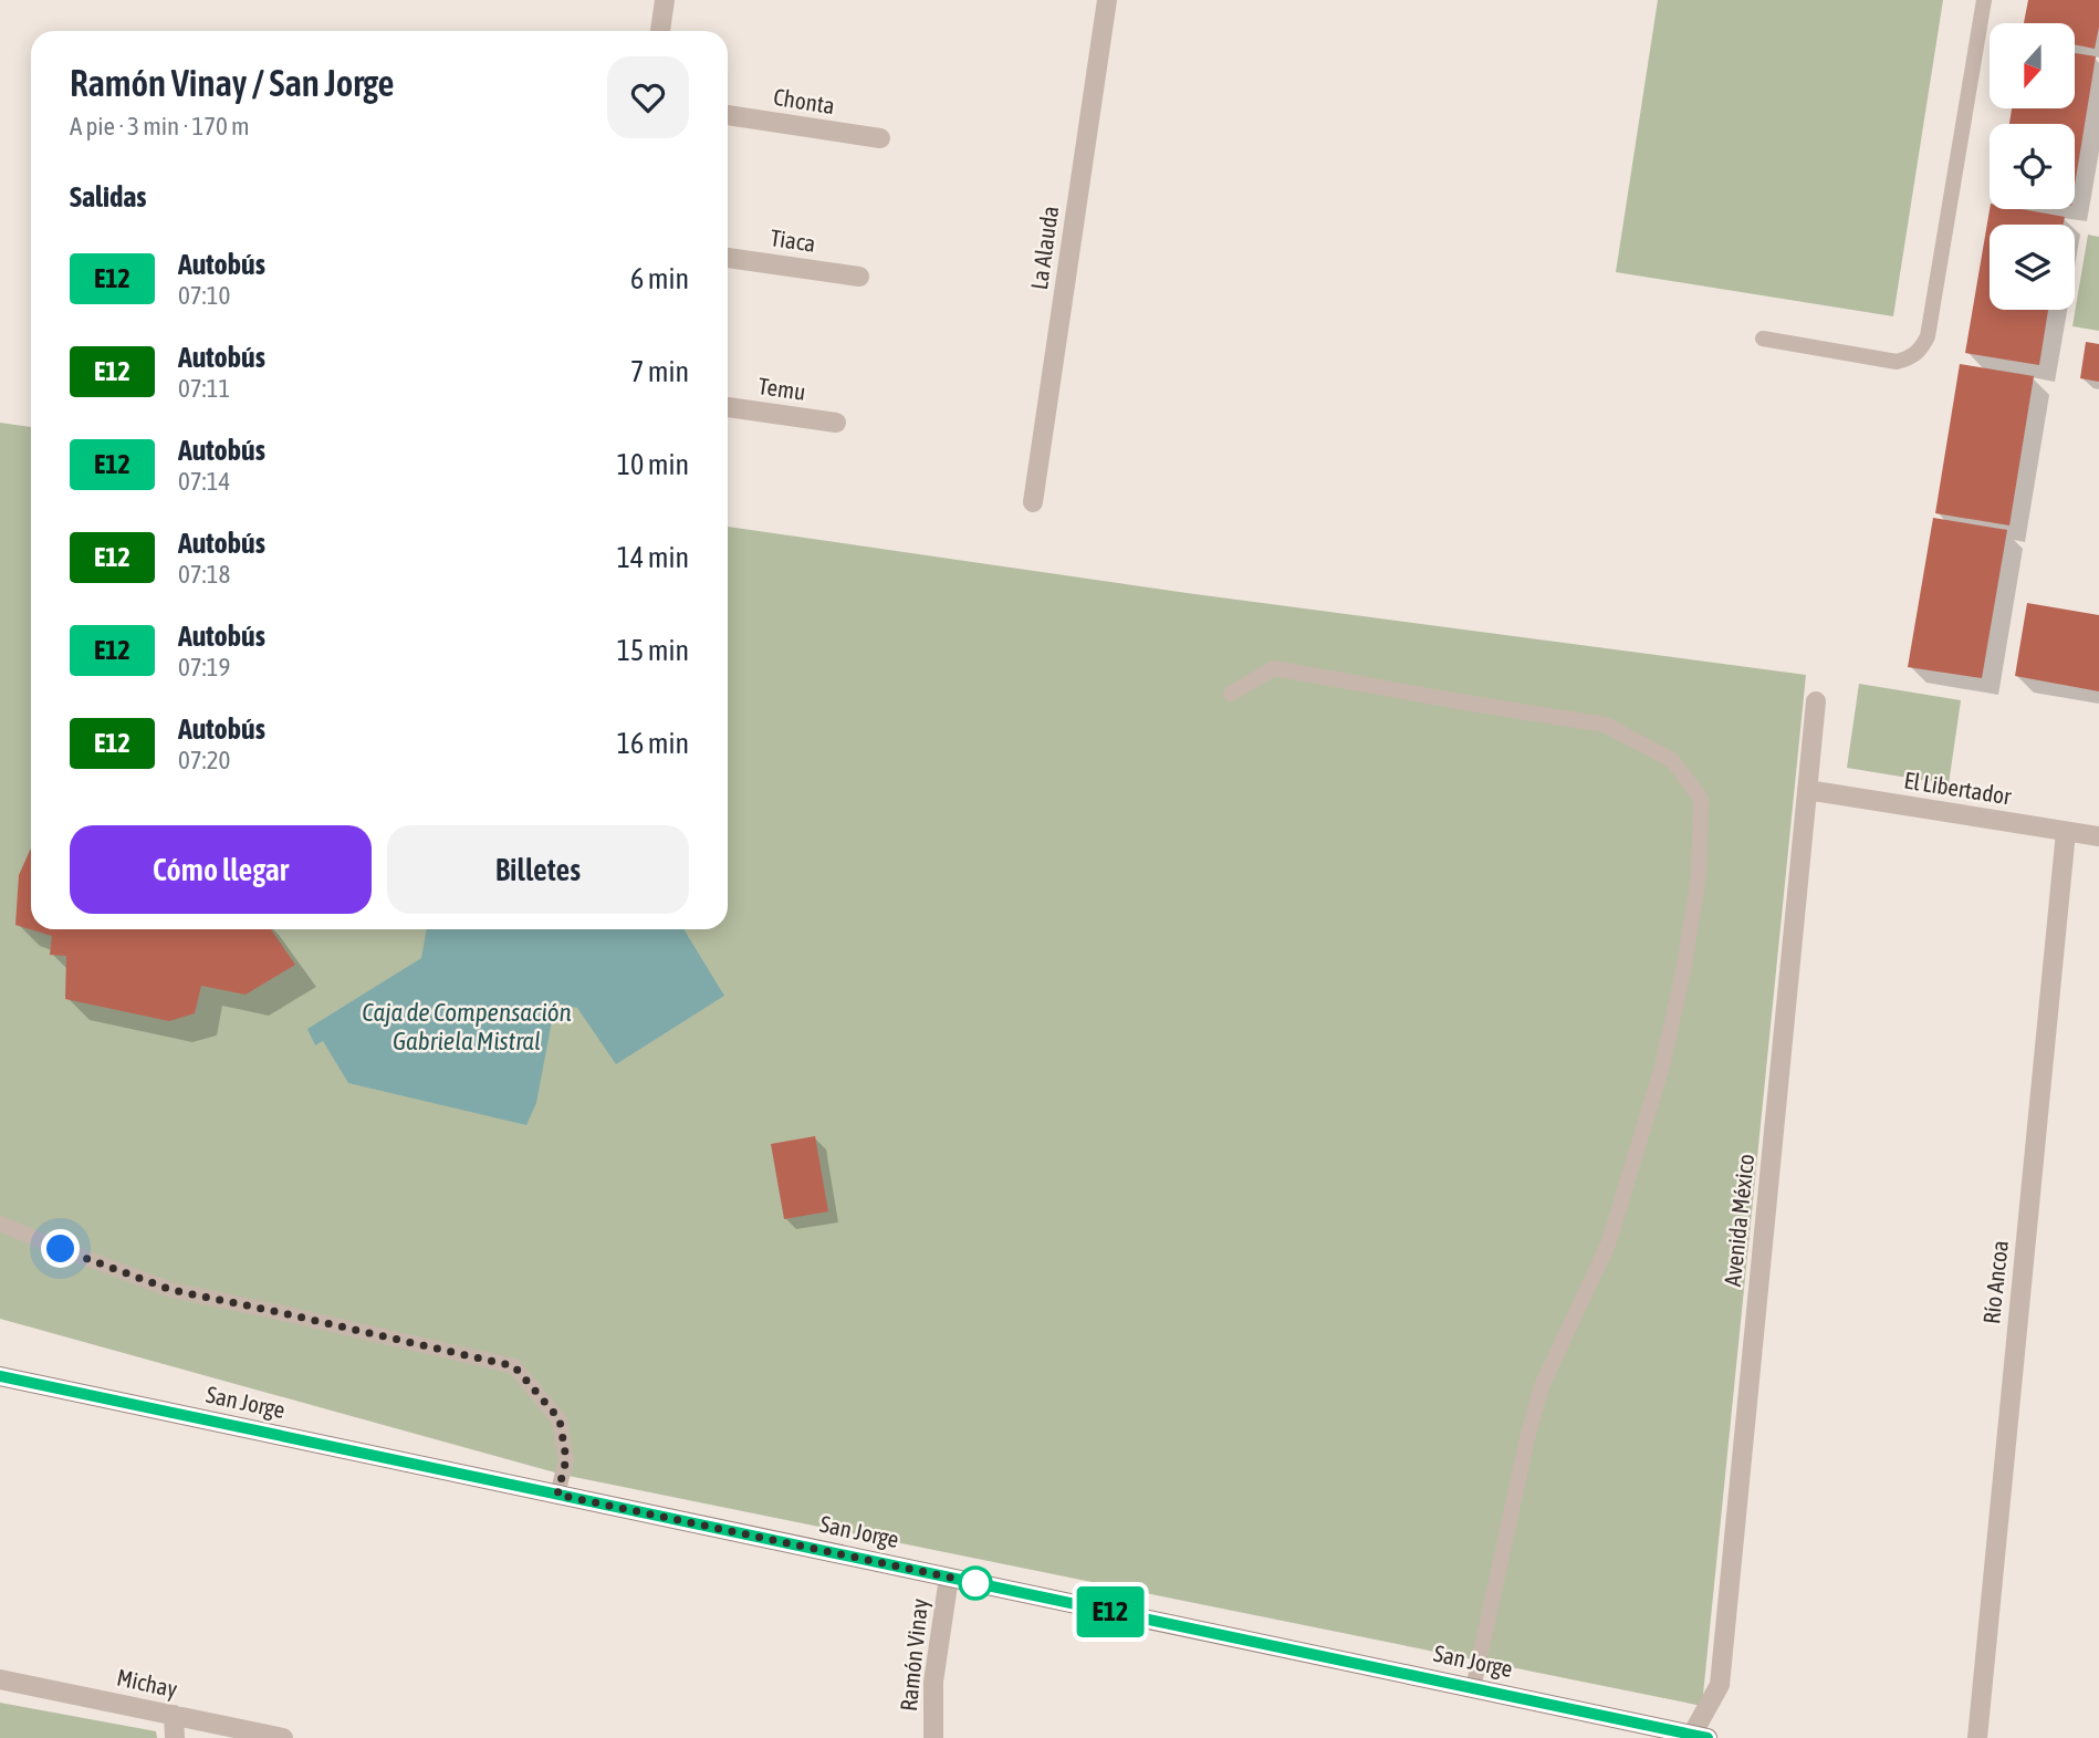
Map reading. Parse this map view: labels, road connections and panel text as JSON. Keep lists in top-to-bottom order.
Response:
{
  "streets": {
    "street": [
      "Chonta",
      "Tiaca",
      "La Alauda",
      "Temu",
      "El Libertador",
      "Avenida México",
      "Río Ancoa",
      "San Jorge",
      "Ramón Vinay",
      "Michay"
    ]
  },
  "crossings": [
    ["El Libertador", "Avenida México"],
    ["El Libertador", "Río Ancoa"],
    ["Avenida México", "San Jorge"],
    ["San Jorge", "Ramón Vinay"]
  ],
  "water": ["Caja de Compensación Gabriela Mistral"],
  "lines": ["bus line E12"],
  "north": "bottom",
  "page": {
    "on_map": "E12",
    "heading": [
      ["Ramón Vinay / San Jorge", "A pie · 3 min · 170 m"],
      "Salidas"
    ],
    "list": [
      {
        "mark": "E12",
        "name": "Autobús",
        "note": "07:10",
        "value": "6 min"
      },
      {
        "mark": "E12",
        "name": "Autobús",
        "note": "07:11",
        "value": "7 min"
      },
      {
        "mark": "E12",
        "name": "Autobús",
        "note": "07:14",
        "value": "10 min"
      },
      {
        "mark": "E12",
        "name": "Autobús",
        "note": "07:18",
        "value": "14 min"
      },
      {
        "mark": "E12",
        "name": "Autobús",
        "note": "07:19",
        "value": "15 min"
      },
      {
        "mark": "E12",
        "name": "Autobús",
        "note": "07:20",
        "value": "16 min"
      }
    ],
    "buttons": ["Cómo llegar", "Billetes"]
  }
}
